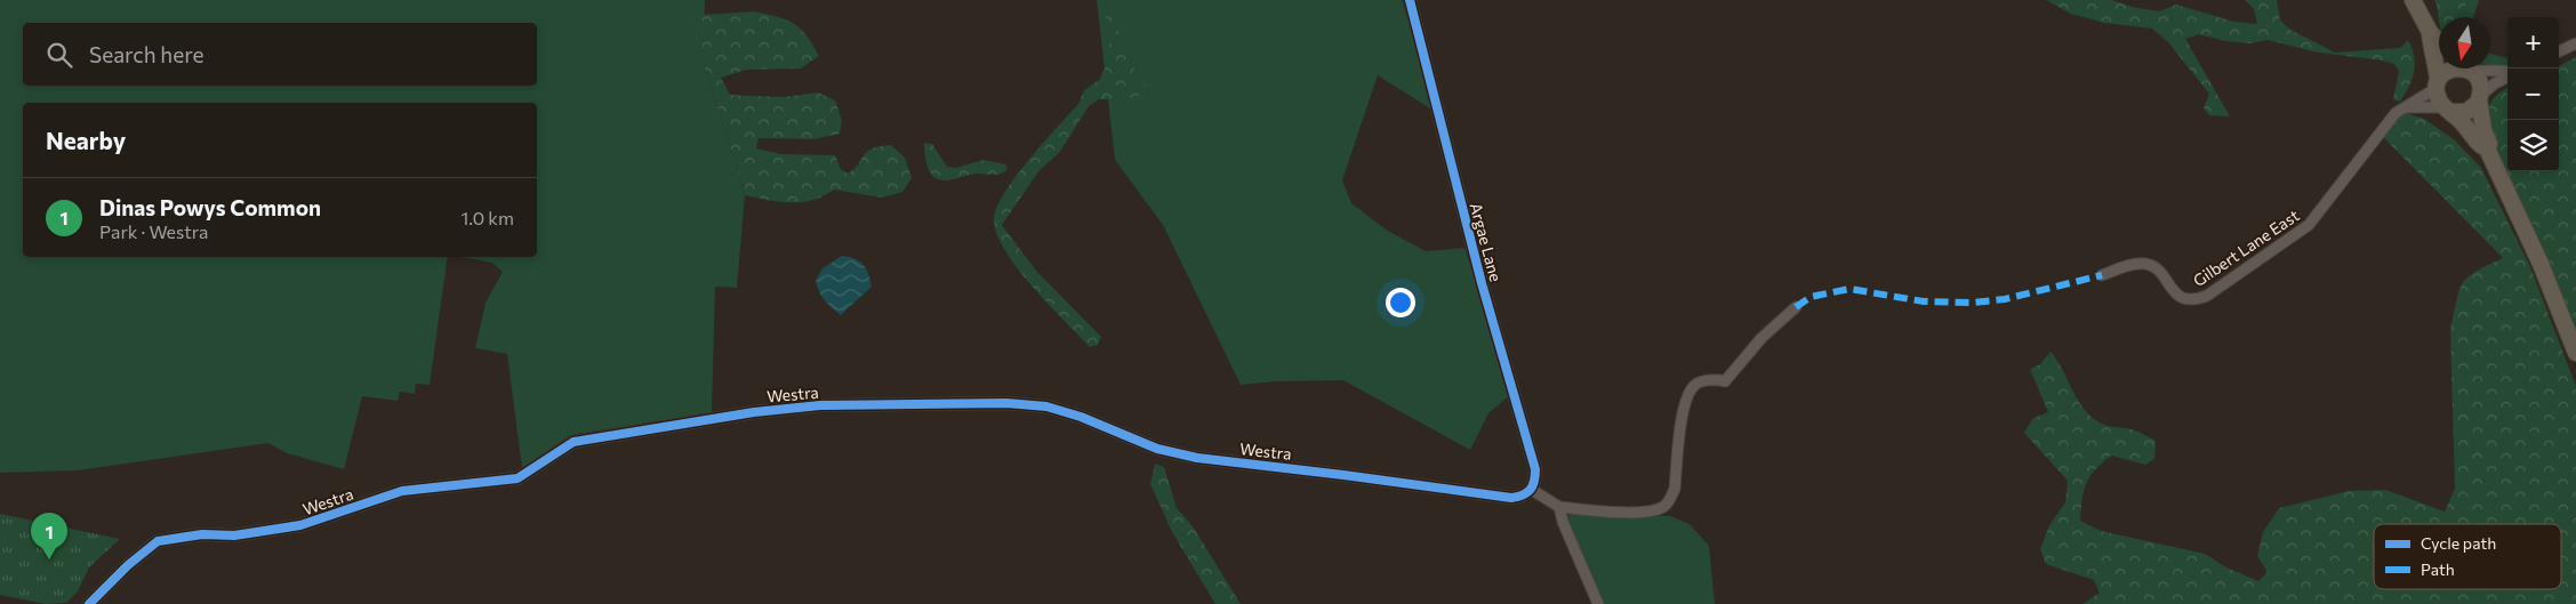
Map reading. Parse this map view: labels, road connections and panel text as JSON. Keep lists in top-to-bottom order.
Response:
{
  "streets": {
    "street": ["Argae Lane", "Gilbert Lane East", "Westra"]
  },
  "crossings": [
    ["Argae Lane", "Westra"]
  ],
  "legend": ["Cycle path", "Path"],
  "north": "bottom",
  "page": {
    "map_buttons": ["+", "−"],
    "search": "Search here",
    "heading": "Nearby",
    "list": [
      {
        "mark": "1",
        "name": "Dinas Powys Common",
        "note": "Park · Westra",
        "value": "1.0 km"
      }
    ],
    "pins": "1"
  }
}
